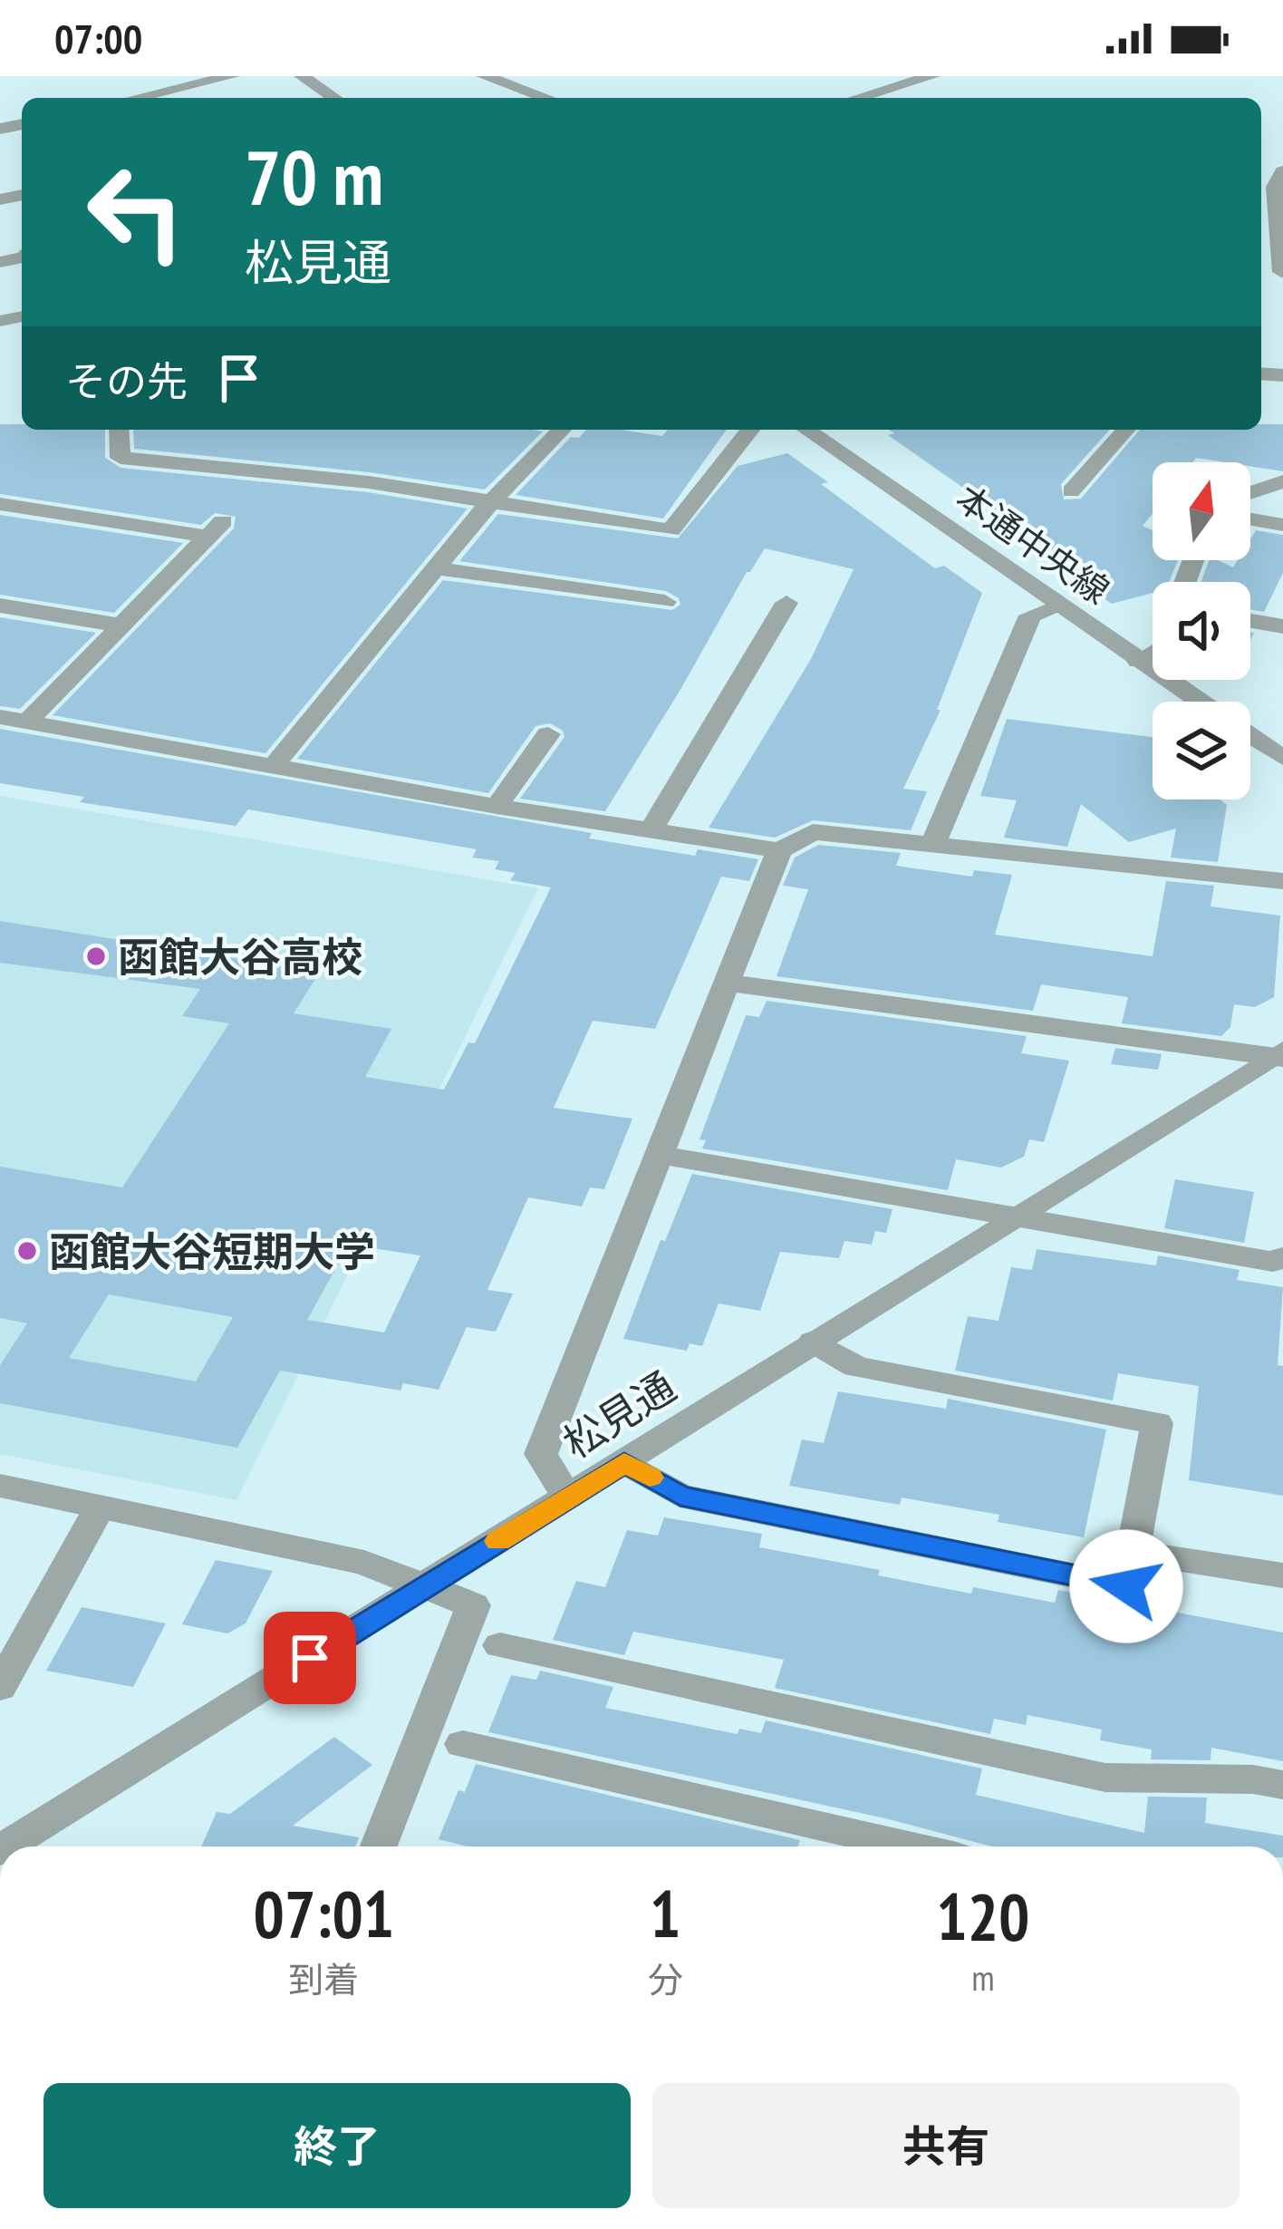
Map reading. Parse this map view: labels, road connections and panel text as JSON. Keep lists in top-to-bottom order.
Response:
{
  "streets": {
    "street": ["本通中央線", "松見通"]
  },
  "places": ["函館大谷高校", "函館大谷短期大学"],
  "north": "top",
  "page": {
    "status": "07:00",
    "turn": ["70 m", "松見通"],
    "then": "その先",
    "eta": [
      "07:01",
      "到着",
      "1",
      "分",
      "120",
      "m"
    ],
    "buttons": ["終了", "共有"]
  }
}
